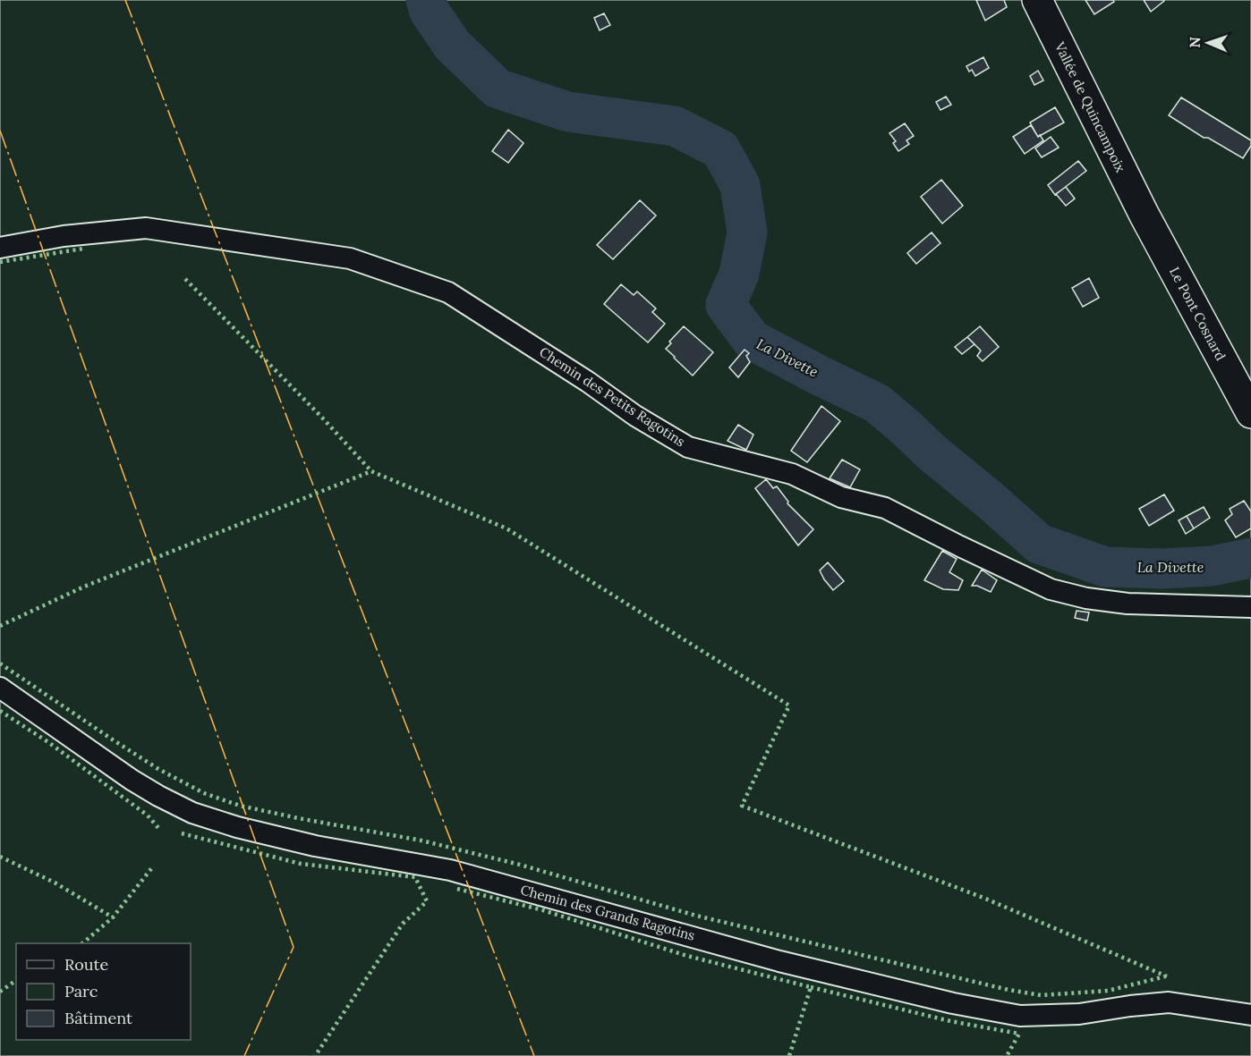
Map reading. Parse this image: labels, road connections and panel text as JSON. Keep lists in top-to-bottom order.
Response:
{
  "streets": {
    "main road": ["Vallée de Quincampoix", "Le Pont Cosnard"],
    "street": ["Chemin des Petits Ragotins", "Chemin des Grands Ragotins"]
  },
  "crossings": [
    ["Vallée de Quincampoix", "Le Pont Cosnard"]
  ],
  "water": ["La Divette"],
  "legend": ["Route", "Parc", "Bâtiment"],
  "north": "left"
}
